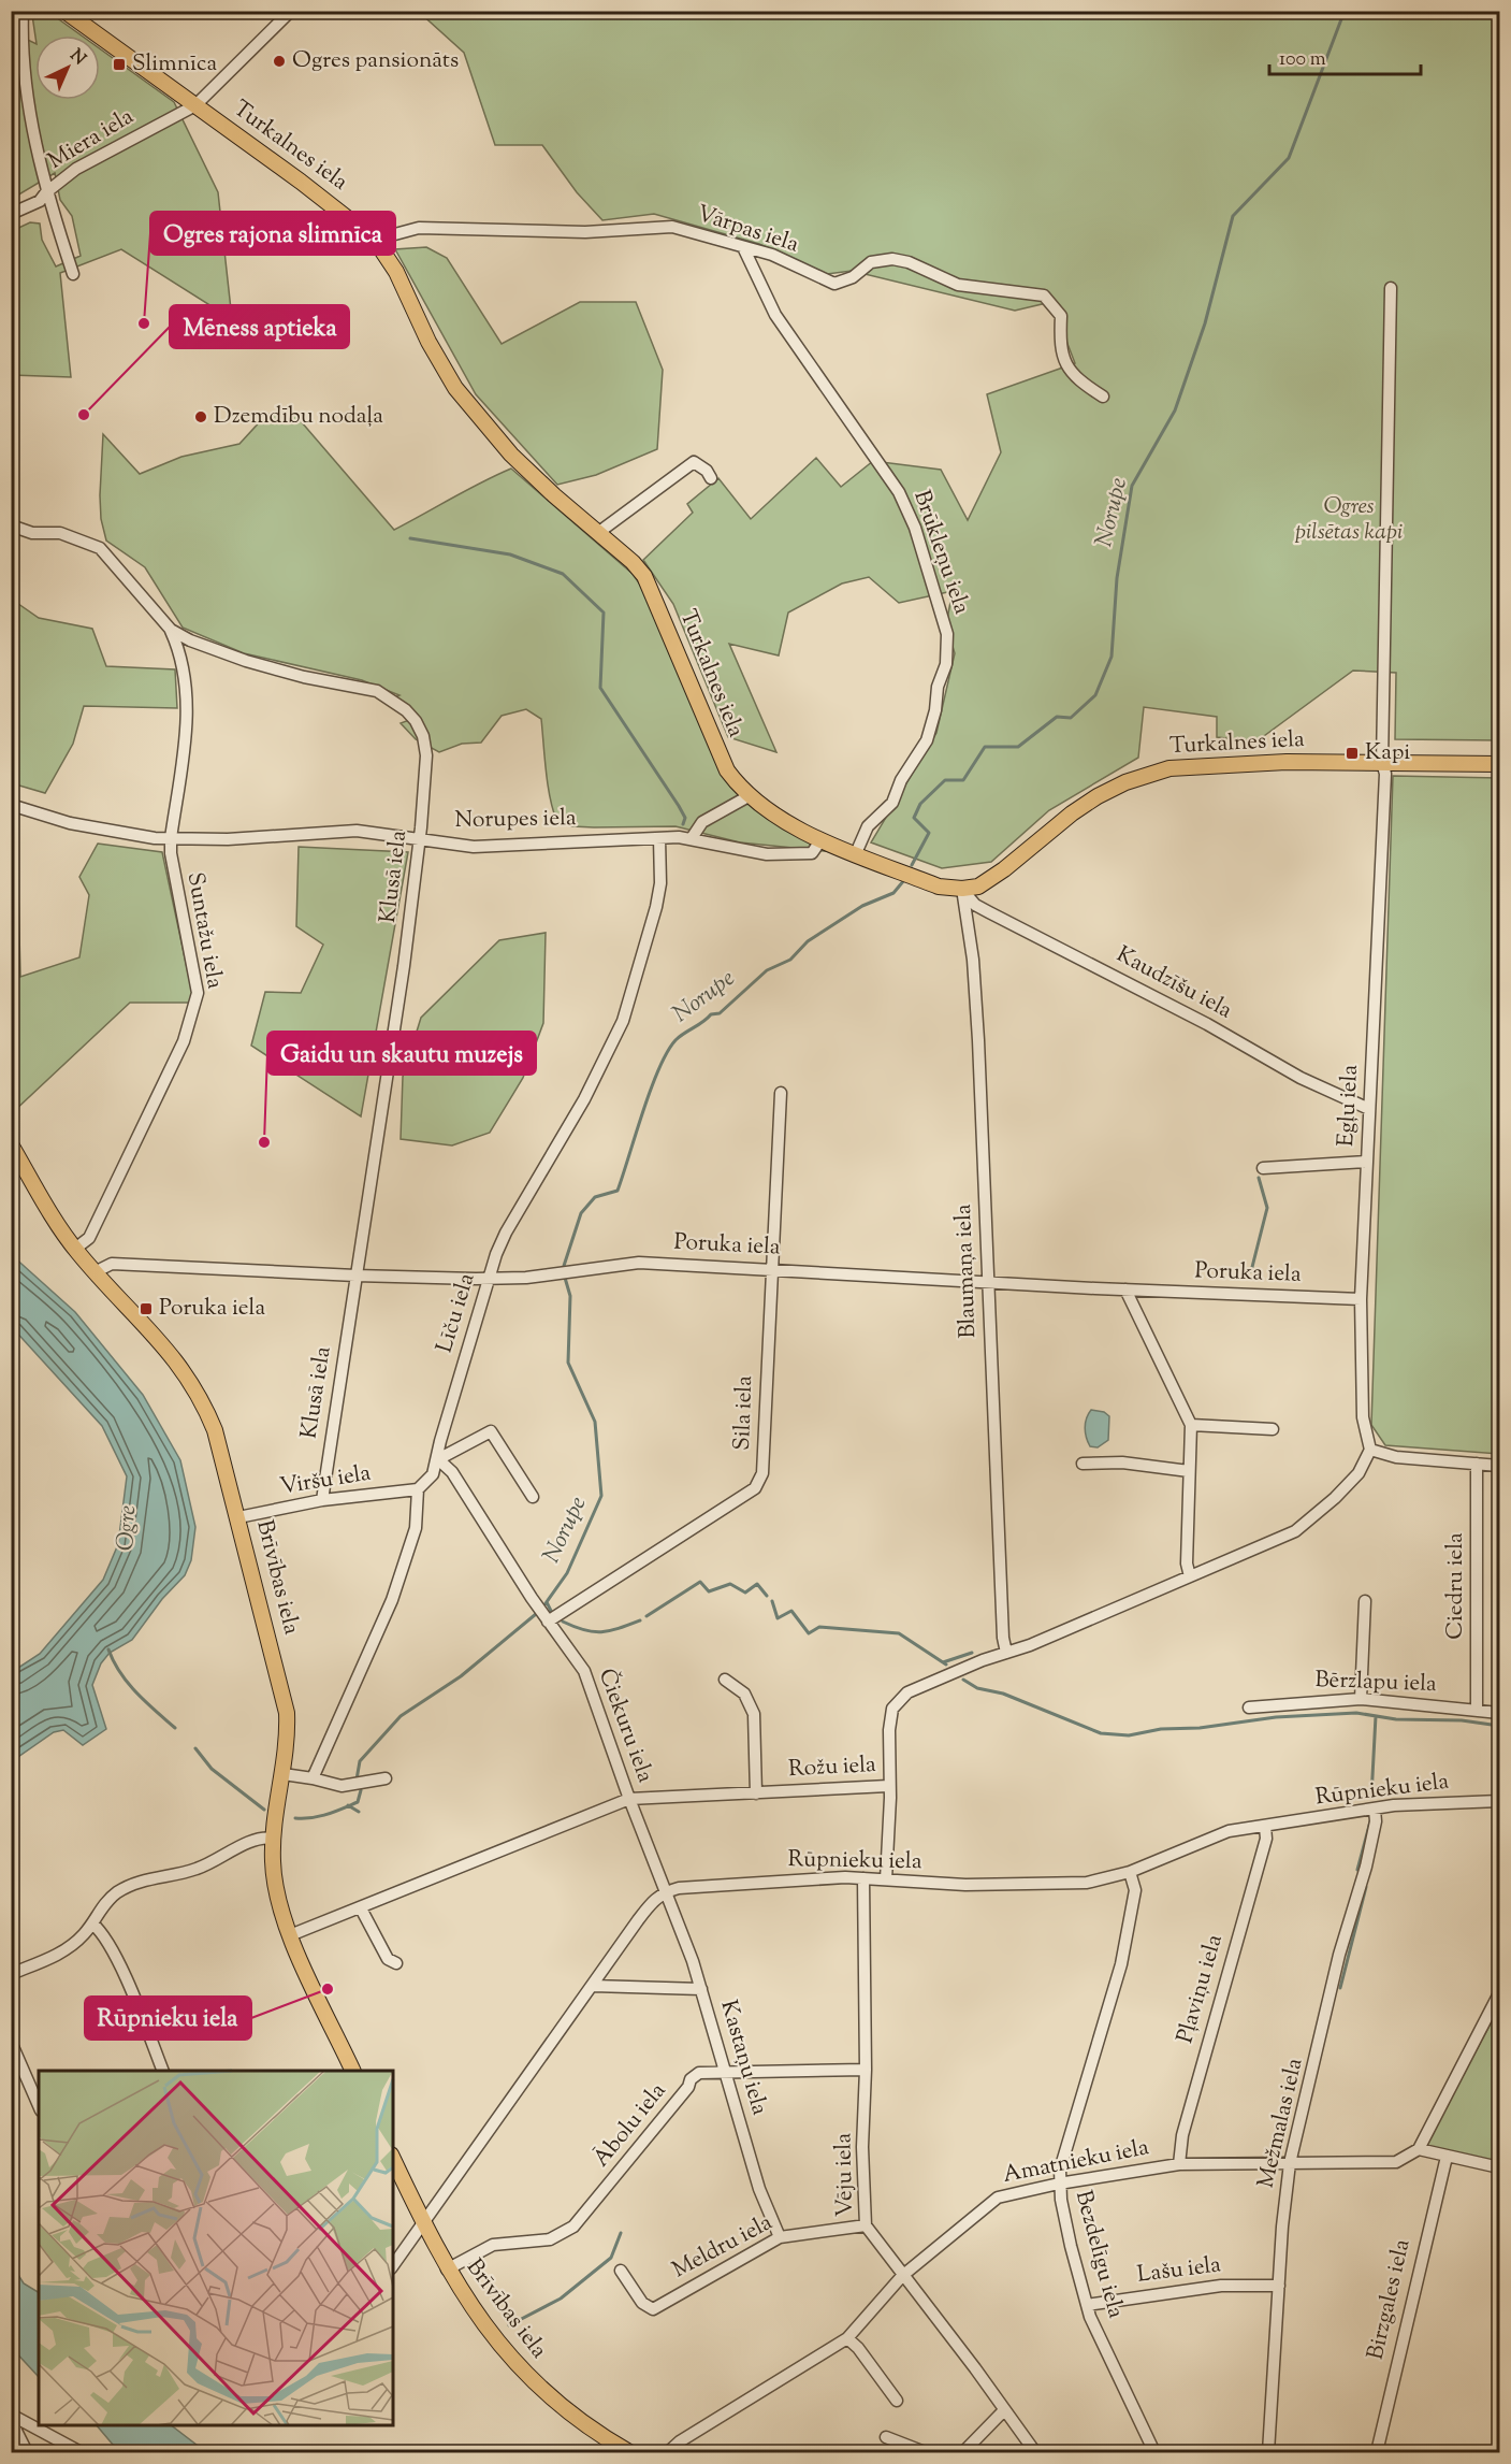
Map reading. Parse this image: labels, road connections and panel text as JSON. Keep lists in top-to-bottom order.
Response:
{
  "streets": {
    "main road": ["Turkalnes iela", "Brīvības iela"],
    "street": [
      "Miera iela",
      "Vārpas iela",
      "Brūkleņu iela",
      "Norupes iela",
      "Klusā iela",
      "Suntažu iela",
      "Kaudzīšu iela",
      "Egļu iela",
      "Poruka iela",
      "Blaumaņa iela",
      "Līču iela",
      "Sila iela",
      "Viršu iela",
      "Ciedru iela",
      "Bērzlapu iela",
      "Čiekuru iela",
      "Rožu iela",
      "Rūpnieku iela",
      "Pļaviņu iela",
      "Kastaņu iela",
      "Mežmalas iela",
      "Ābolu iela",
      "Amatnieku iela",
      "Vēju iela",
      "Meldru iela",
      "Bezdelīgu iela",
      "Lašu iela",
      "Birzgales iela"
    ]
  },
  "crossings": [
    ["Miera iela", "Turkalnes iela"],
    ["Turkalnes iela", "Vārpas iela"],
    ["Turkalnes iela", "Brūkleņu iela"],
    ["Turkalnes iela", "Norupes iela"],
    ["Turkalnes iela", "Kaudzīšu iela"],
    ["Turkalnes iela", "Egļu iela"],
    ["Turkalnes iela", "Blaumaņa iela"],
    ["Vārpas iela", "Brūkleņu iela"],
    ["Norupes iela", "Klusā iela"],
    ["Norupes iela", "Suntažu iela"],
    ["Norupes iela", "Līču iela"],
    ["Klusā iela", "Suntažu iela"],
    ["Klusā iela", "Poruka iela"],
    ["Klusā iela", "Viršu iela"],
    ["Suntažu iela", "Brīvības iela"],
    ["Kaudzīšu iela", "Egļu iela"],
    ["Kaudzīšu iela", "Blaumaņa iela"],
    ["Egļu iela", "Poruka iela"],
    ["Egļu iela", "Rožu iela"],
    ["Poruka iela", "Blaumaņa iela"],
    ["Poruka iela", "Līču iela"],
    ["Poruka iela", "Sila iela"],
    ["Poruka iela", "Brīvības iela"],
    ["Blaumaņa iela", "Rožu iela"],
    ["Līču iela", "Viršu iela"],
    ["Līču iela", "Čiekuru iela"],
    ["Sila iela", "Čiekuru iela"],
    ["Viršu iela", "Brīvības iela"],
    ["Brīvības iela", "Rožu iela"],
    ["Brīvības iela", "Ābolu iela"],
    ["Ciedru iela", "Bērzlapu iela"],
    ["Čiekuru iela", "Rožu iela"],
    ["Čiekuru iela", "Rūpnieku iela"],
    ["Čiekuru iela", "Kastaņu iela"],
    ["Rūpnieku iela", "Pļaviņu iela"],
    ["Rūpnieku iela", "Kastaņu iela"],
    ["Rūpnieku iela", "Mežmalas iela"],
    ["Rūpnieku iela", "Vēju iela"],
    ["Rūpnieku iela", "Bezdelīgu iela"],
    ["Pļaviņu iela", "Amatnieku iela"],
    ["Kastaņu iela", "Ābolu iela"],
    ["Kastaņu iela", "Meldru iela"],
    ["Mežmalas iela", "Amatnieku iela"],
    ["Mežmalas iela", "Lašu iela"],
    ["Ābolu iela", "Vēju iela"],
    ["Amatnieku iela", "Vēju iela"],
    ["Amatnieku iela", "Bezdelīgu iela"],
    ["Vēju iela", "Meldru iela"],
    ["Bezdelīgu iela", "Lašu iela"]
  ],
  "water": ["Norupe", "Ogre"],
  "parks": ["Ogres pilsētas kapi"],
  "places": {
    "other": [
      "Ogres pansionāts",
      "Ogres rajona slimnīca",
      "Mēness aptieka",
      "Dzemdību nodaļa",
      "Gaidu un skautu muzejs",
      "Rūpnieku iela"
    ],
    "transit": ["Slimnīca", "Kapi", "Poruka iela"]
  },
  "scale_bar": "100 m",
  "north": "top right"
}
